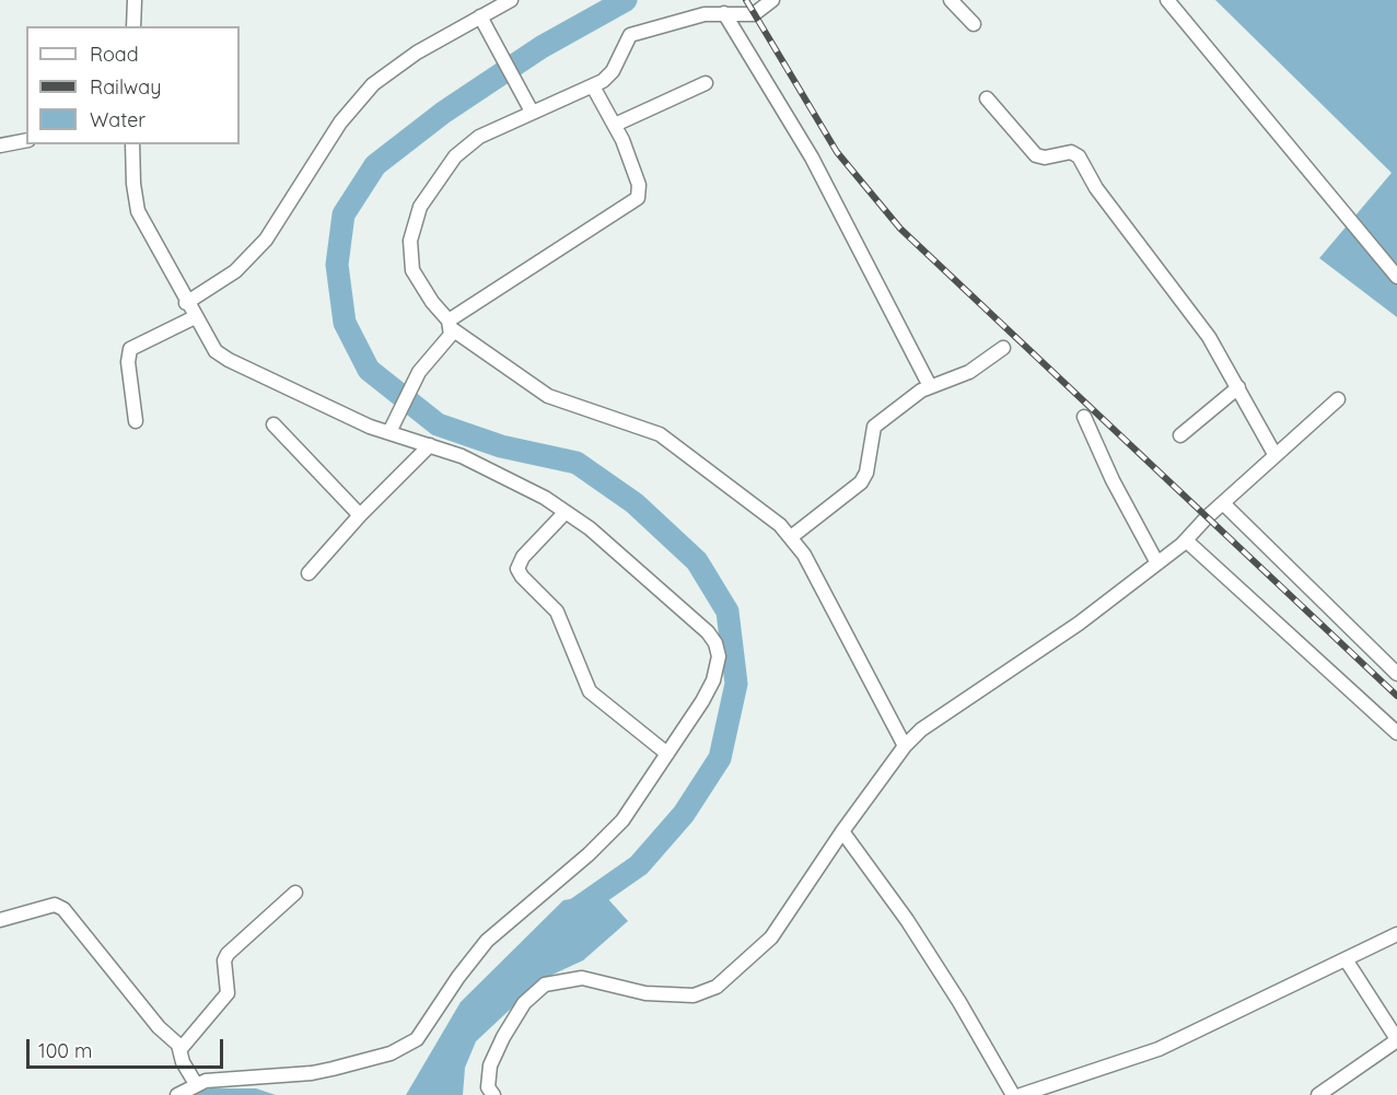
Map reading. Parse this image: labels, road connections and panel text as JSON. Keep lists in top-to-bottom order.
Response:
{
  "legend": ["Road", "Railway", "Water"],
  "scale_bar": "100 m"
}
